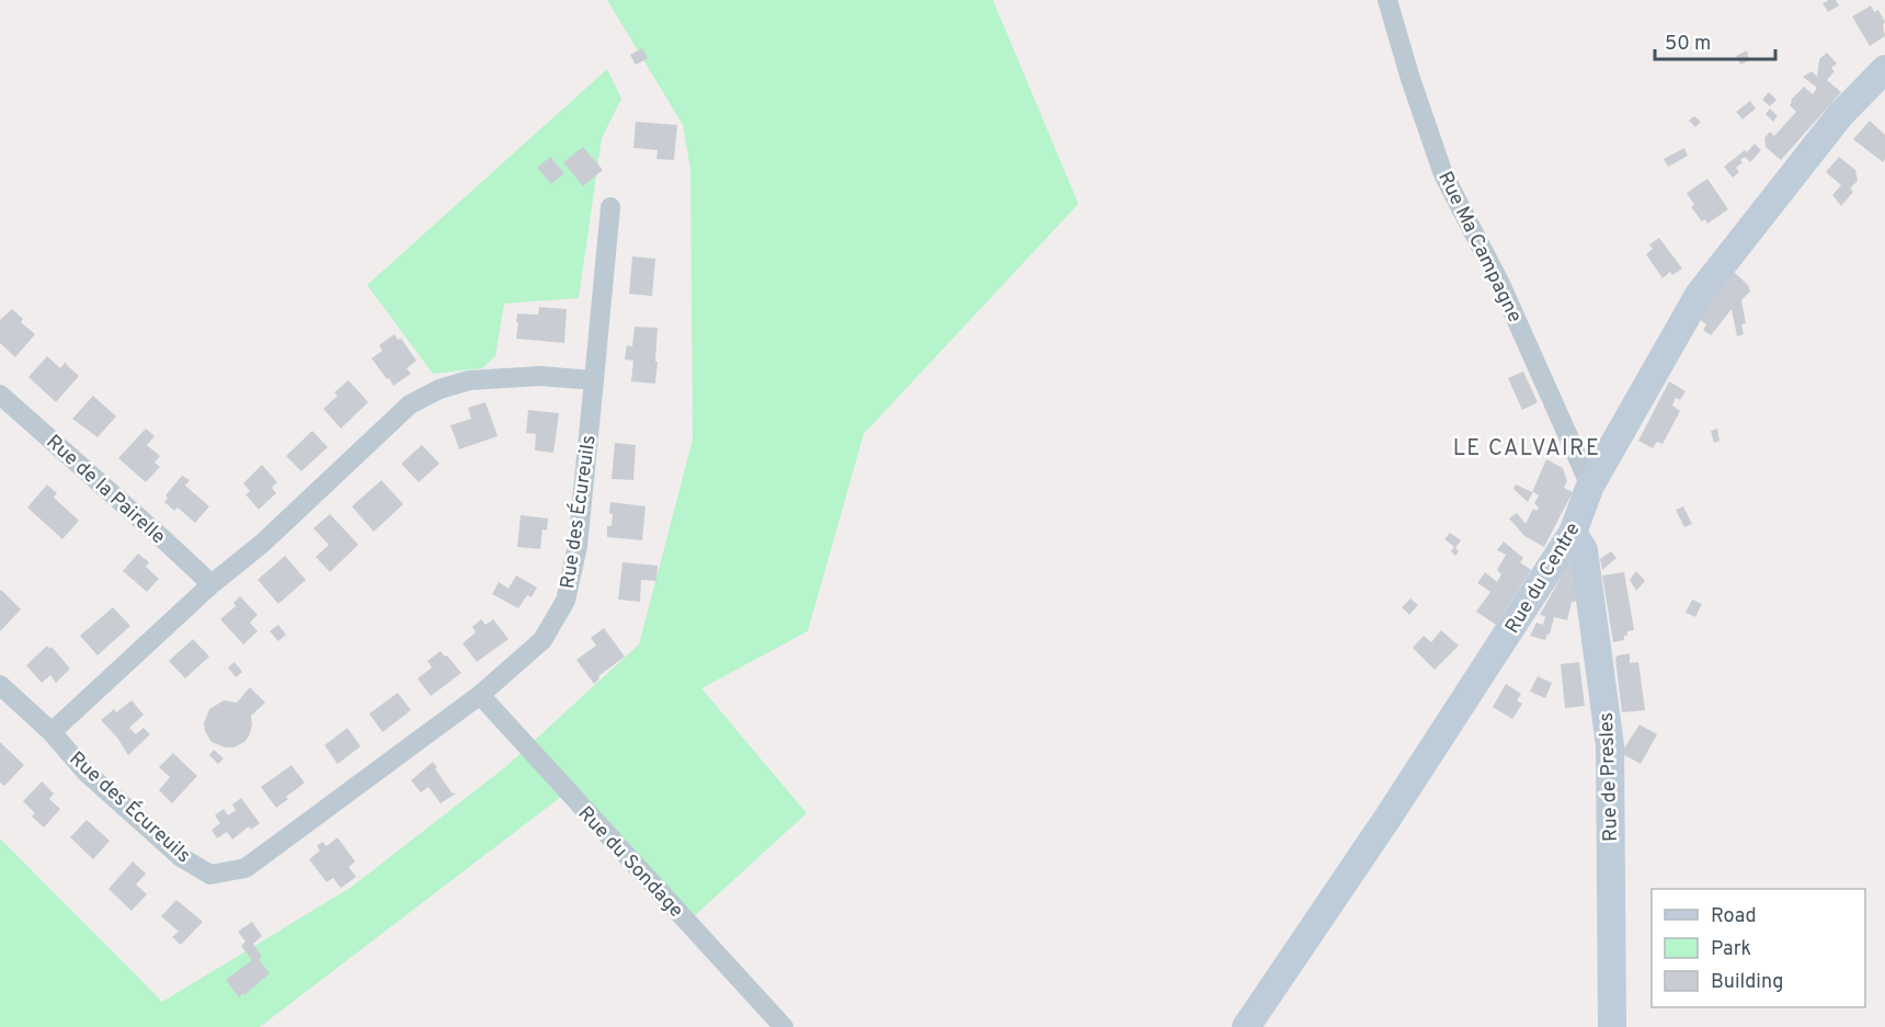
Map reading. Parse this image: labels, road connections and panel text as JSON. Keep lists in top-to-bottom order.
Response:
{
  "streets": {
    "street": [
      "Rue Ma Campagne",
      "Rue de la Pairelle",
      "Rue des Écureuils",
      "Rue du Centre",
      "Rue de Presles",
      "Rue du Sondage"
    ]
  },
  "crossings": [
    ["Rue Ma Campagne", "Rue du Centre"],
    ["Rue des Écureuils", "Rue du Sondage"],
    ["Rue du Centre", "Rue de Presles"]
  ],
  "districts": ["LE CALVAIRE"],
  "legend": ["Road", "Park", "Building"],
  "scale_bar": "50 m"
}
